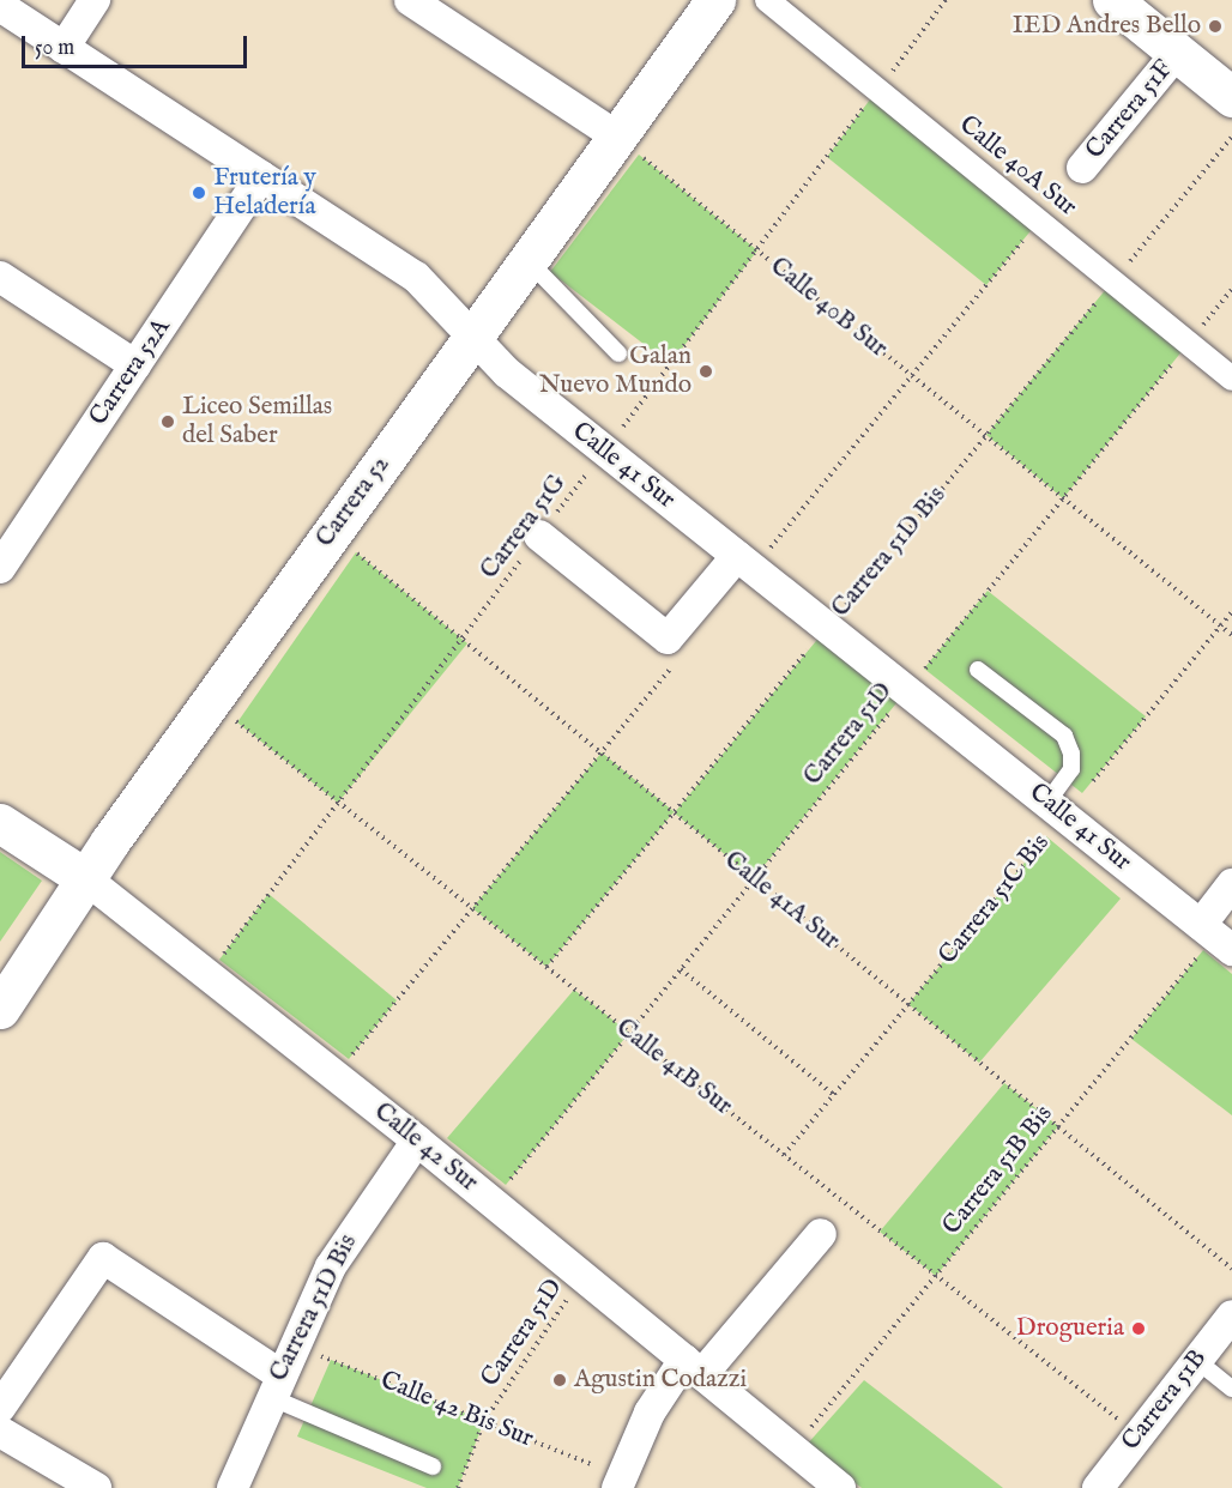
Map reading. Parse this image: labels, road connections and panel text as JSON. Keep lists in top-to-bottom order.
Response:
{
  "streets": {
    "street": [
      "Carrera 51F",
      "Calle 40A Sur",
      "Carrera 52A",
      "Calle 41 Sur",
      "Carrera 52",
      "Carrera 51D Bis",
      "Calle 42 Sur",
      "Carrera 51B"
    ],
    "path": [
      "Calle 40B Sur",
      "Carrera 51G",
      "Carrera 51D",
      "Carrera 51C Bis",
      "Calle 41A Sur",
      "Calle 41B Sur",
      "Carrera 51B Bis",
      "Calle 42 Bis Sur"
    ]
  },
  "crossings": [
    ["Calle 40A Sur", "Carrera 51G"],
    ["Calle 40A Sur", "Carrera 51D Bis"],
    ["Calle 40A Sur", "Carrera 51D"],
    ["Calle 40B Sur", "Carrera 52"],
    ["Calle 40B Sur", "Carrera 51G"],
    ["Calle 40B Sur", "Carrera 51D Bis"],
    ["Calle 40B Sur", "Carrera 51D"],
    ["Calle 40B Sur", "Carrera 51C Bis"],
    ["Carrera 52A", "Calle 41 Sur"],
    ["Calle 41 Sur", "Carrera 52"],
    ["Calle 41 Sur", "Carrera 51G"],
    ["Calle 41 Sur", "Carrera 51D Bis"],
    ["Calle 41 Sur", "Carrera 51D"],
    ["Calle 41 Sur", "Carrera 51C Bis"],
    ["Calle 41 Sur", "Carrera 51B Bis"],
    ["Carrera 52", "Calle 41A Sur"],
    ["Carrera 52", "Calle 41B Sur"],
    ["Carrera 52", "Calle 42 Sur"],
    ["Carrera 51G", "Calle 41A Sur"],
    ["Carrera 51G", "Calle 41B Sur"],
    ["Carrera 51G", "Calle 42 Sur"],
    ["Carrera 51D Bis", "Calle 41A Sur"],
    ["Carrera 51D Bis", "Calle 41B Sur"],
    ["Carrera 51D Bis", "Calle 42 Sur"],
    ["Carrera 51D Bis", "Calle 42 Bis Sur"],
    ["Carrera 51D", "Calle 41A Sur"],
    ["Carrera 51D", "Calle 41B Sur"],
    ["Carrera 51D", "Calle 42 Sur"],
    ["Carrera 51D", "Calle 42 Bis Sur"],
    ["Carrera 51C Bis", "Calle 41A Sur"],
    ["Carrera 51C Bis", "Calle 41B Sur"],
    ["Calle 41A Sur", "Carrera 51B Bis"],
    ["Calle 41B Sur", "Carrera 51B Bis"],
    ["Calle 41B Sur", "Carrera 51B"],
    ["Calle 42 Sur", "Carrera 51B Bis"]
  ],
  "places": [
    "IED Andres Bello",
    "Frutería y Heladería",
    "Galan Nuevo Mundo",
    "Liceo Semillas del Saber",
    "Drogueria",
    "Agustin Codazzi"
  ],
  "scale_bar": "50 m"
}
